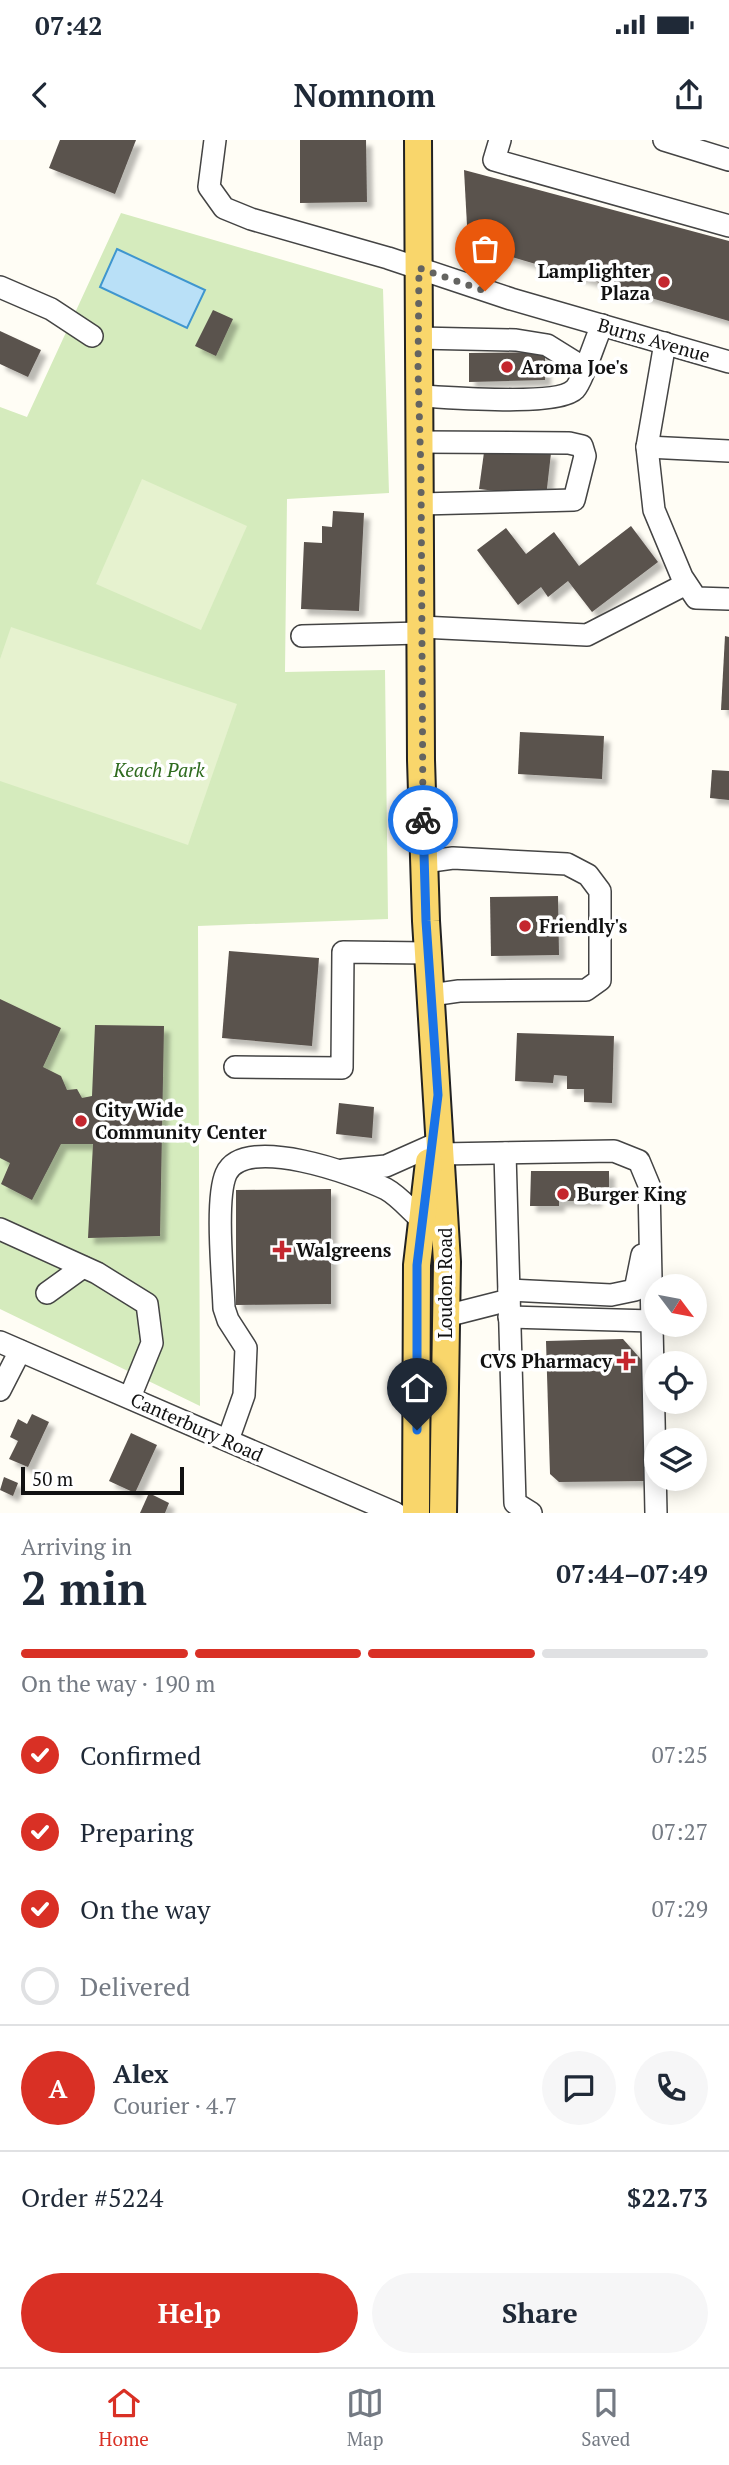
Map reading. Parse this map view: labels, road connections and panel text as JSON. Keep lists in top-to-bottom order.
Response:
{
  "streets": {
    "main road": ["Loudon Road"],
    "street": ["Burns Avenue", "Canterbury Road"]
  },
  "crossings": [
    ["Burns Avenue", "Loudon Road"]
  ],
  "parks": ["Keach Park"],
  "places": {
    "other": [
      "Lamplighter Plaza",
      "Aroma Joe's",
      "Friendly's",
      "City Wide Community Center",
      "Burger King"
    ],
    "health": ["Walgreens", "CVS Pharmacy"]
  },
  "scale_bar": "50 m",
  "north": "bottom right",
  "page": {
    "status": "07:42",
    "header": "Nomnom",
    "scale": "50 m",
    "heading": ["2 min", "Arriving in", "07:44–07:49"],
    "panel": [
      "Alex",
      "Courier · 4.7",
      "Order #5224",
      "$22.73"
    ],
    "bar": "On the way · 190 m",
    "list": [
      ["Confirmed", "07:25"],
      ["Preparing", "07:27"],
      ["On the way", "07:29"],
      "Delivered"
    ],
    "round": "A",
    "buttons": ["Help", "Share"],
    "tabs": ["Home", "Map", "Saved"]
  }
}
